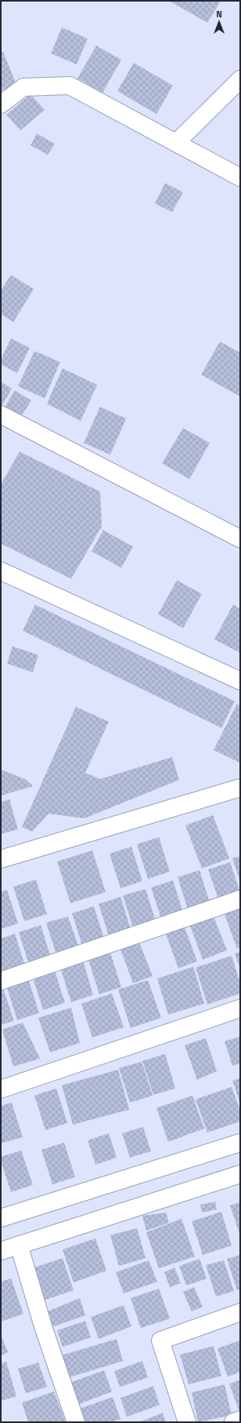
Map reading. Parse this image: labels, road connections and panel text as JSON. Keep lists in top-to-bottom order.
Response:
{
  "north": "top"
}
